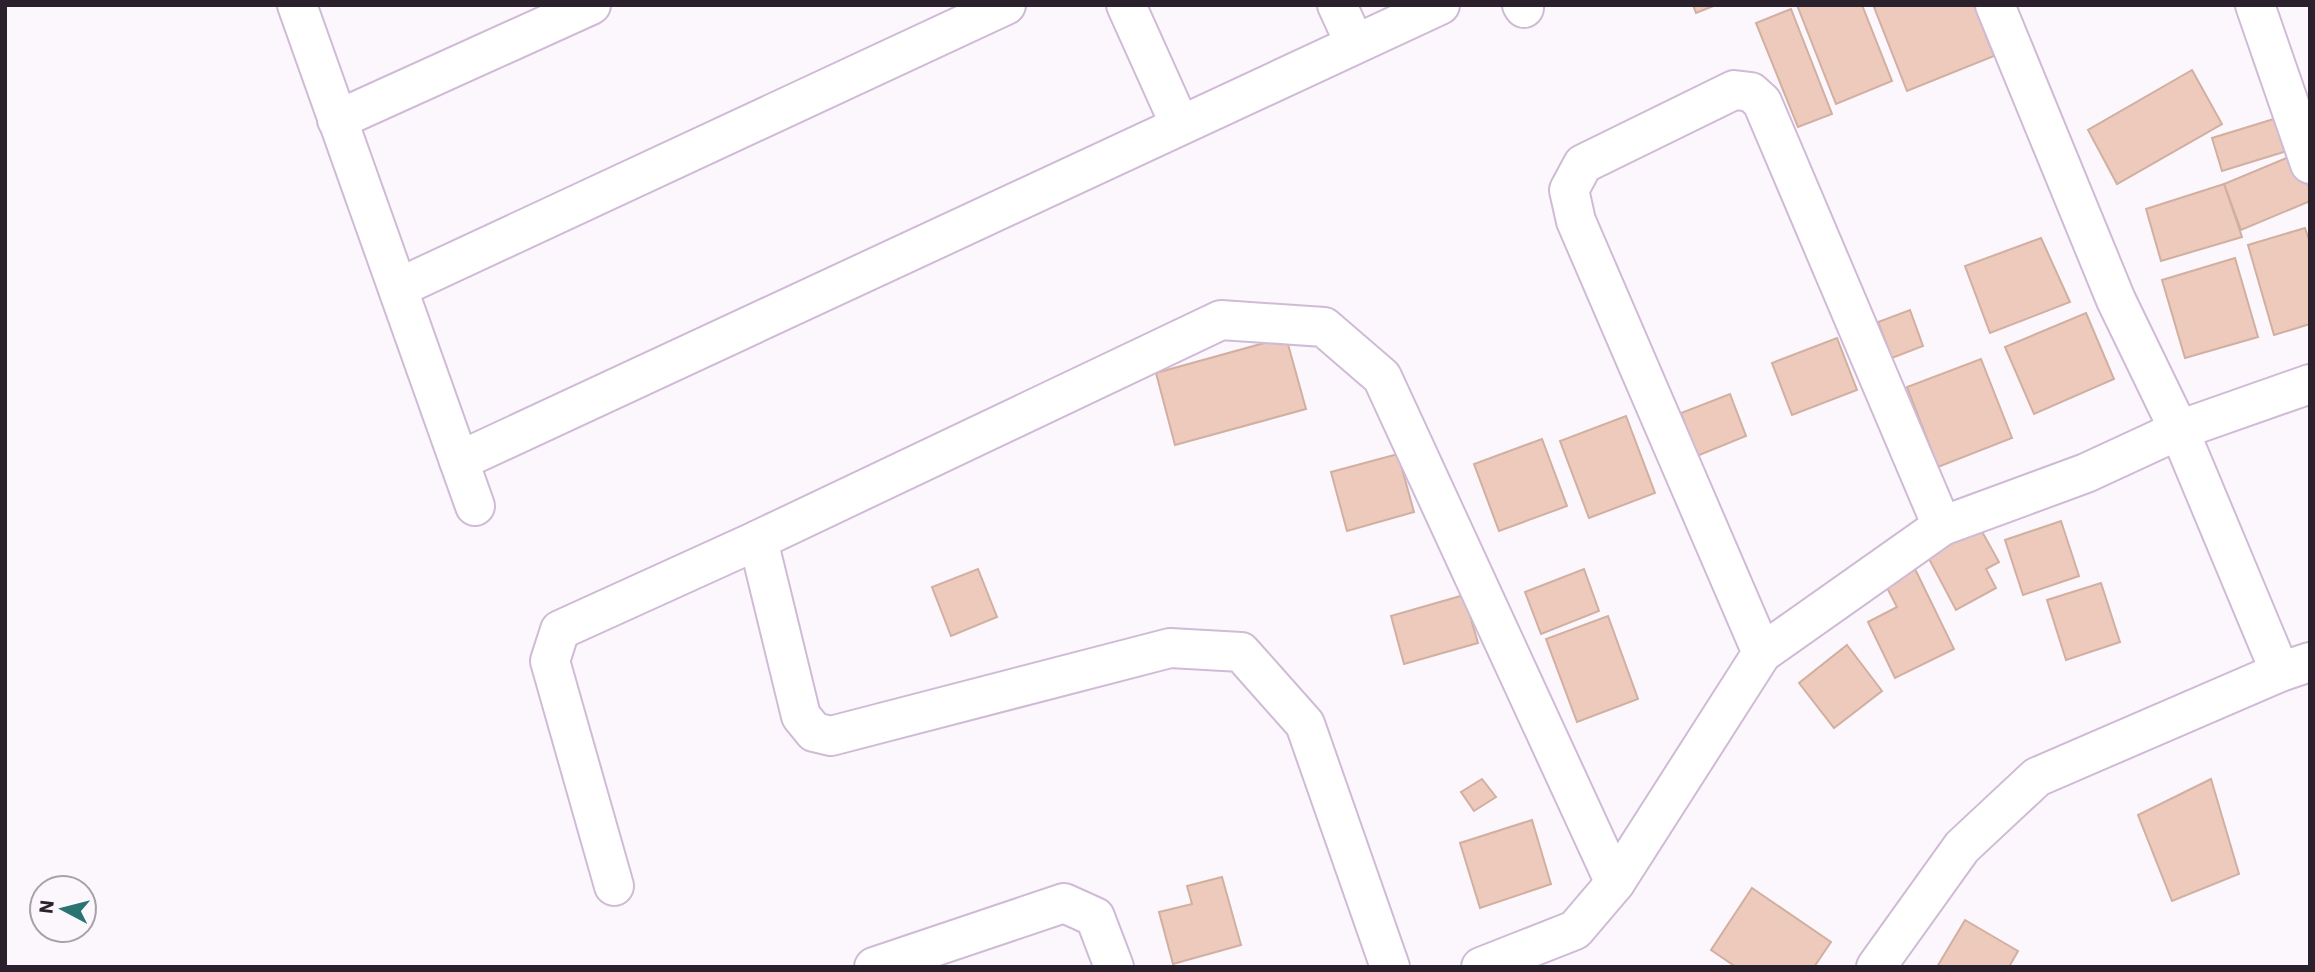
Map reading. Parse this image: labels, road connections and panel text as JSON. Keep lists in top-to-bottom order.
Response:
{
  "north": "left"
}
